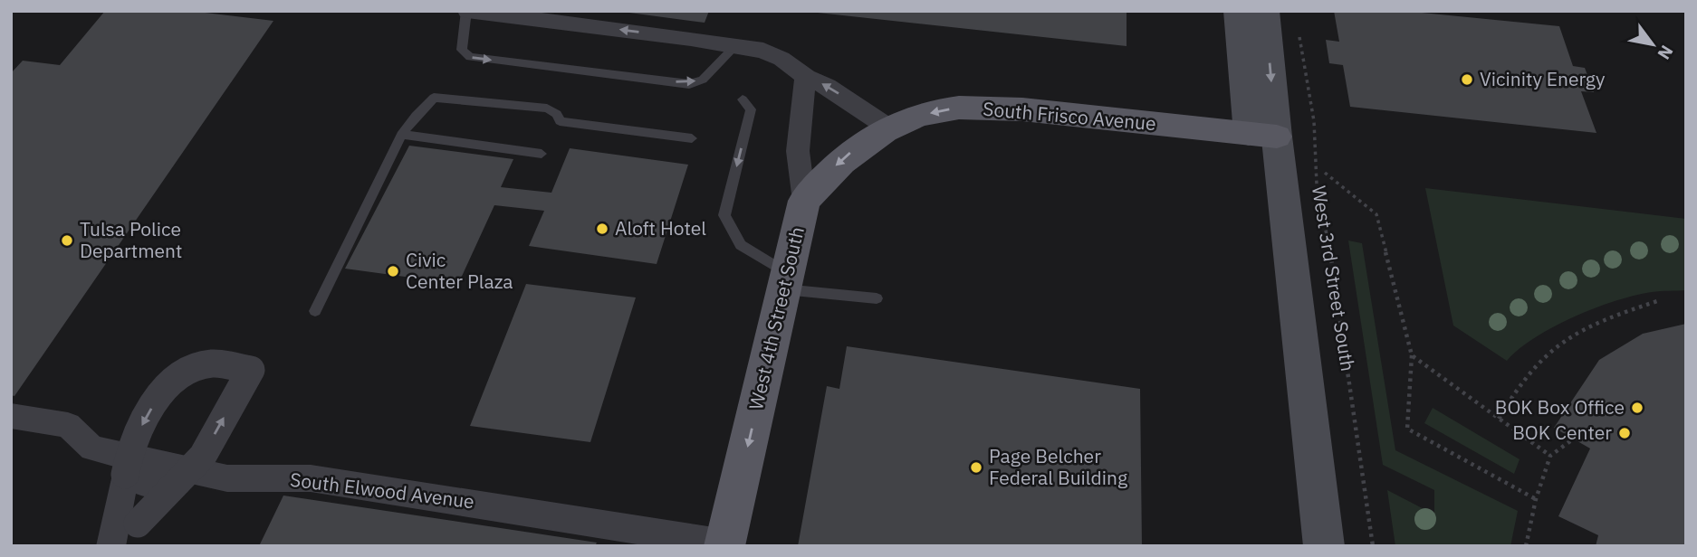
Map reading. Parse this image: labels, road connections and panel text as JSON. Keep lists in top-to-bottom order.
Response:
{
  "streets": {
    "main road": ["South Frisco Avenue", "West 3rd Street South", "West 4th Street South"],
    "street": ["South Elwood Avenue"]
  },
  "crossings": [
    ["South Frisco Avenue", "West 3rd Street South"],
    ["South Frisco Avenue", "West 4th Street South"],
    ["West 4th Street South", "South Elwood Avenue"]
  ],
  "one_way": ["South Frisco Avenue", "West 4th Street South"],
  "places": [
    "Vicinity Energy",
    "Aloft Hotel",
    "Tulsa Police Department",
    "Civic Center Plaza",
    "BOK Box Office",
    "BOK Center",
    "Page Belcher Federal Building"
  ],
  "north": "bottom right"
}
